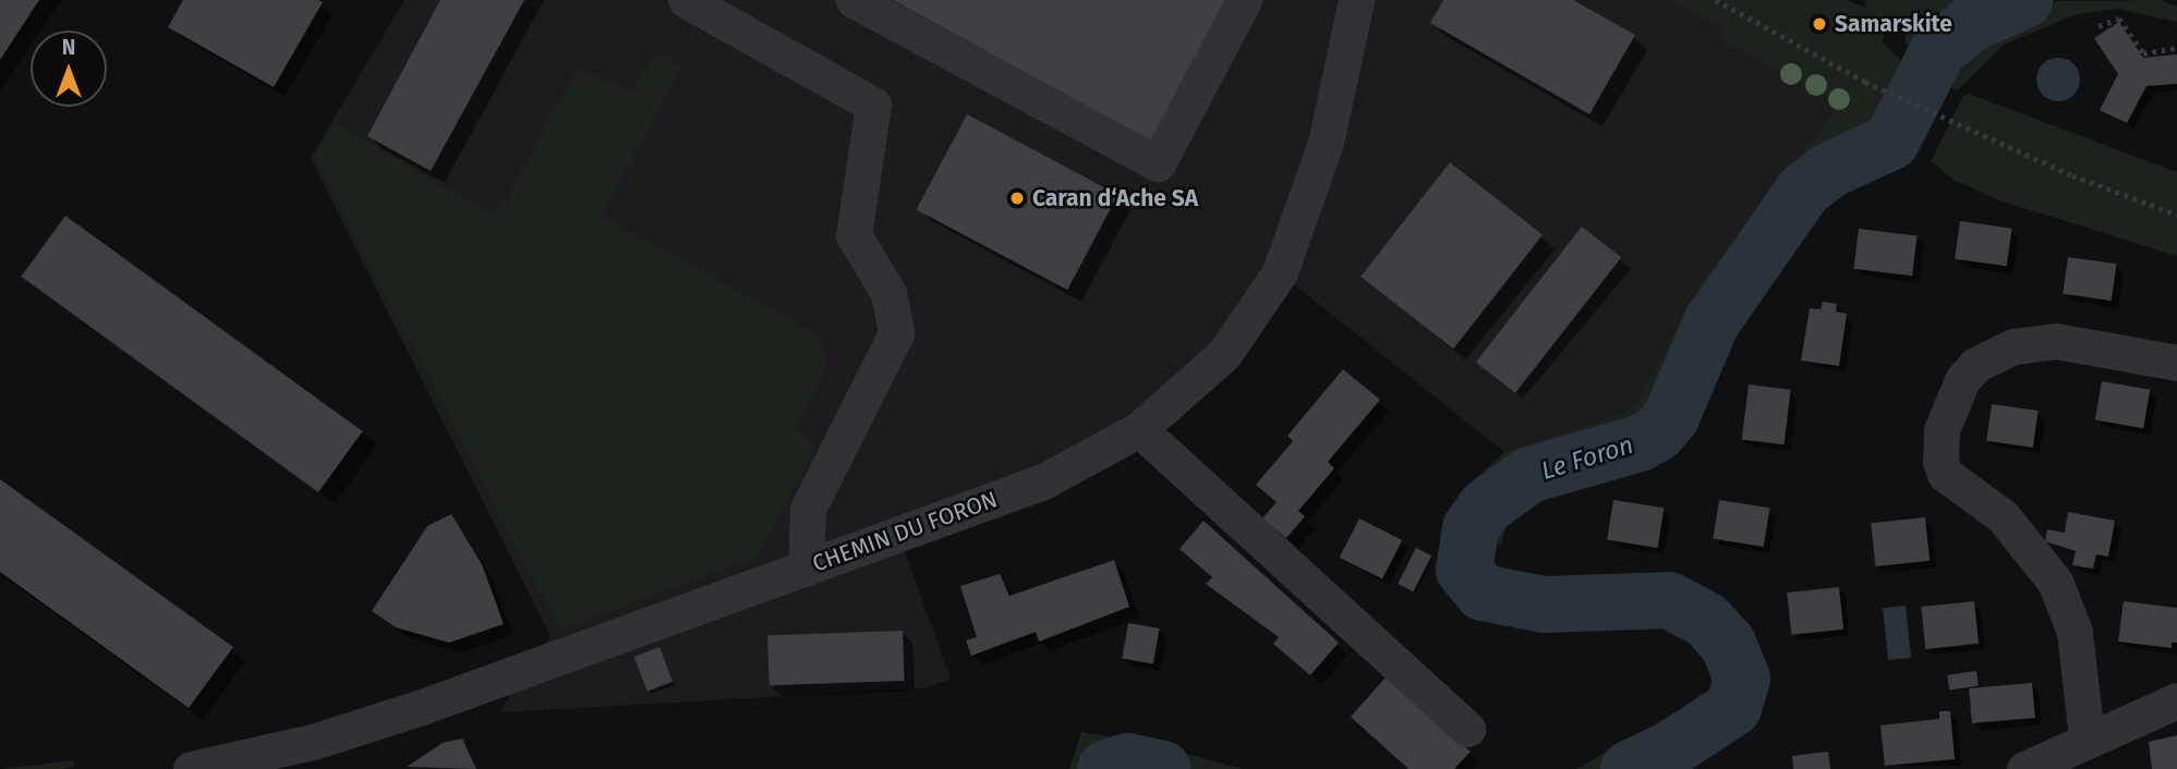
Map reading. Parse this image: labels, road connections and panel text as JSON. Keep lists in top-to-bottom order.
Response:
{
  "streets": {
    "street": ["CHEMIN DU FORON"]
  },
  "water": ["Le Foron"],
  "places": ["Samarskite", "Caran d‘Ache SA"],
  "north": "top"
}
